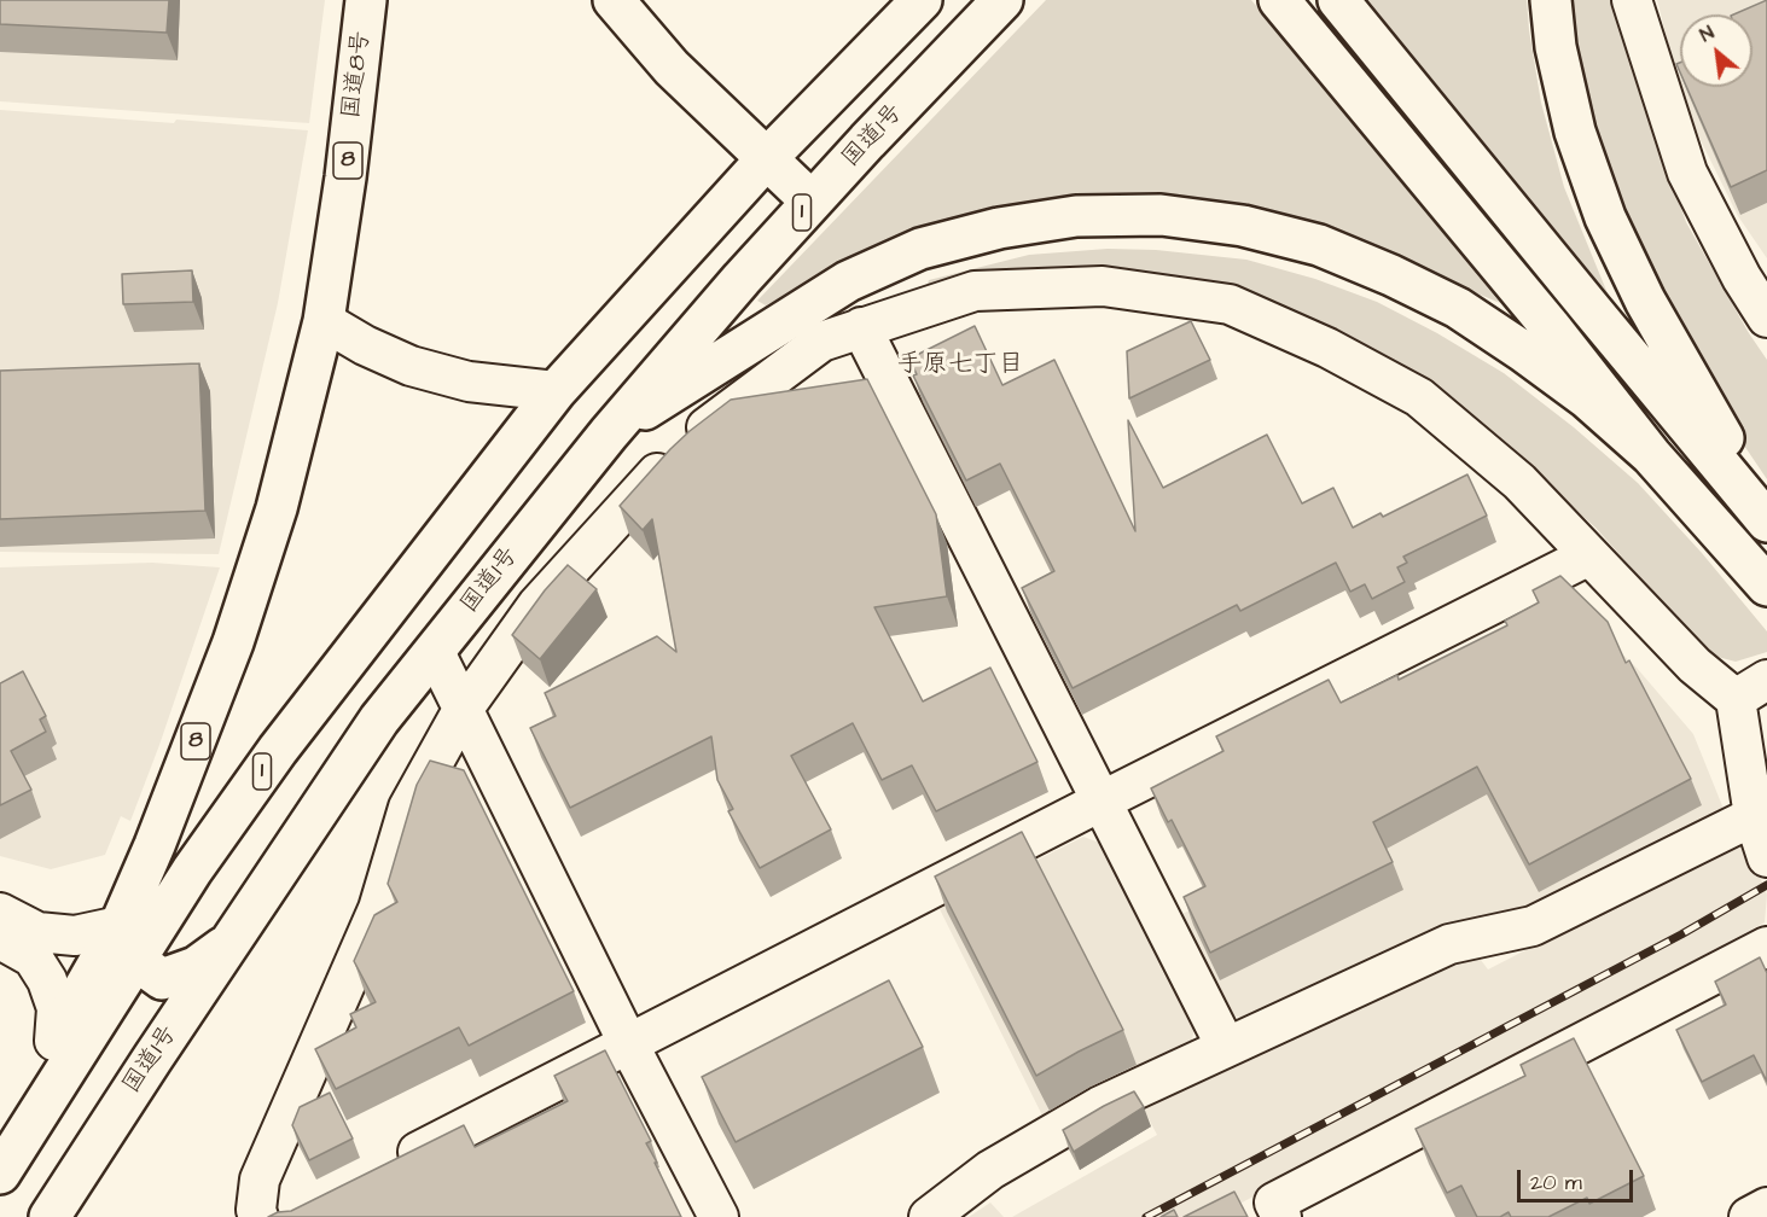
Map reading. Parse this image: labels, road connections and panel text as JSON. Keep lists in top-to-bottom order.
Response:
{
  "streets": {
    "highway": [
      "国道8号",
      "国道1号",
      "8",
      "1"
    ]
  },
  "crossings": [
    ["国道8号", "8"],
    ["8", "1"]
  ],
  "districts": ["手原七丁目"],
  "scale_bar": "20 m",
  "north": "top left"
}
